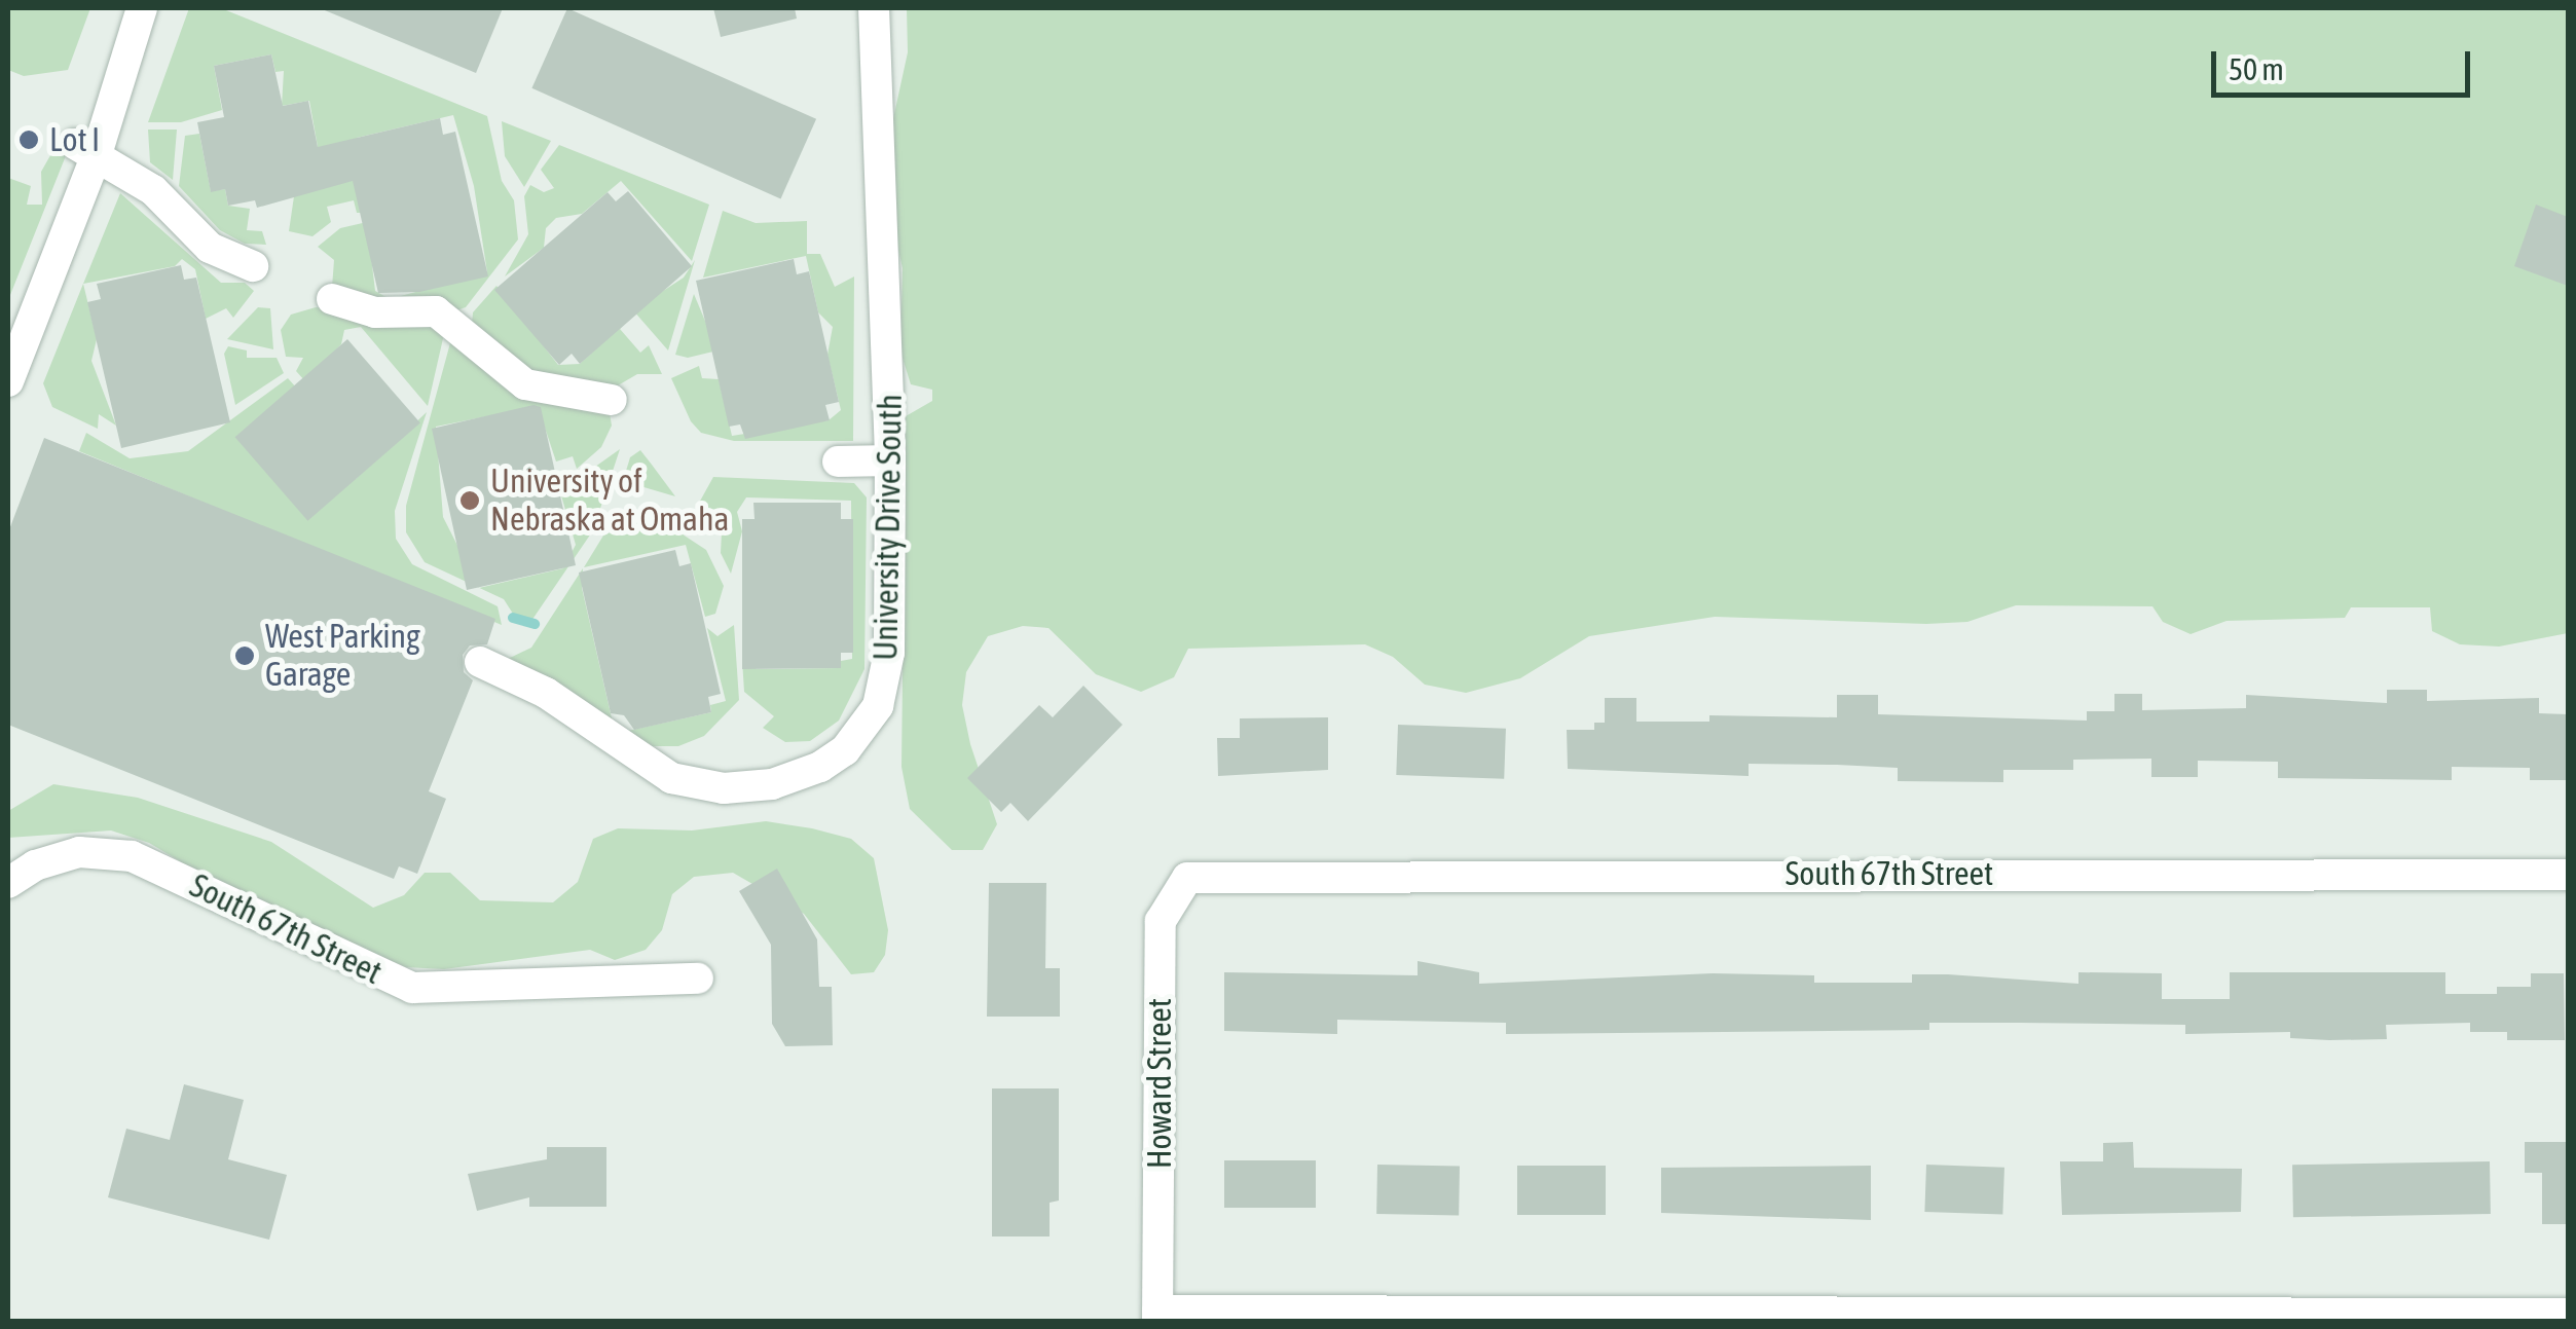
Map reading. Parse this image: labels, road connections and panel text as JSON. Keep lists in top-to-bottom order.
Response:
{
  "streets": {
    "street": ["University Drive South", "South 67th Street", "Howard Street"]
  },
  "crossings": [
    ["South 67th Street", "Howard Street"]
  ],
  "places": ["Lot I", "University of Nebraska at Omaha", "West Parking Garage"],
  "scale_bar": "50 m"
}
